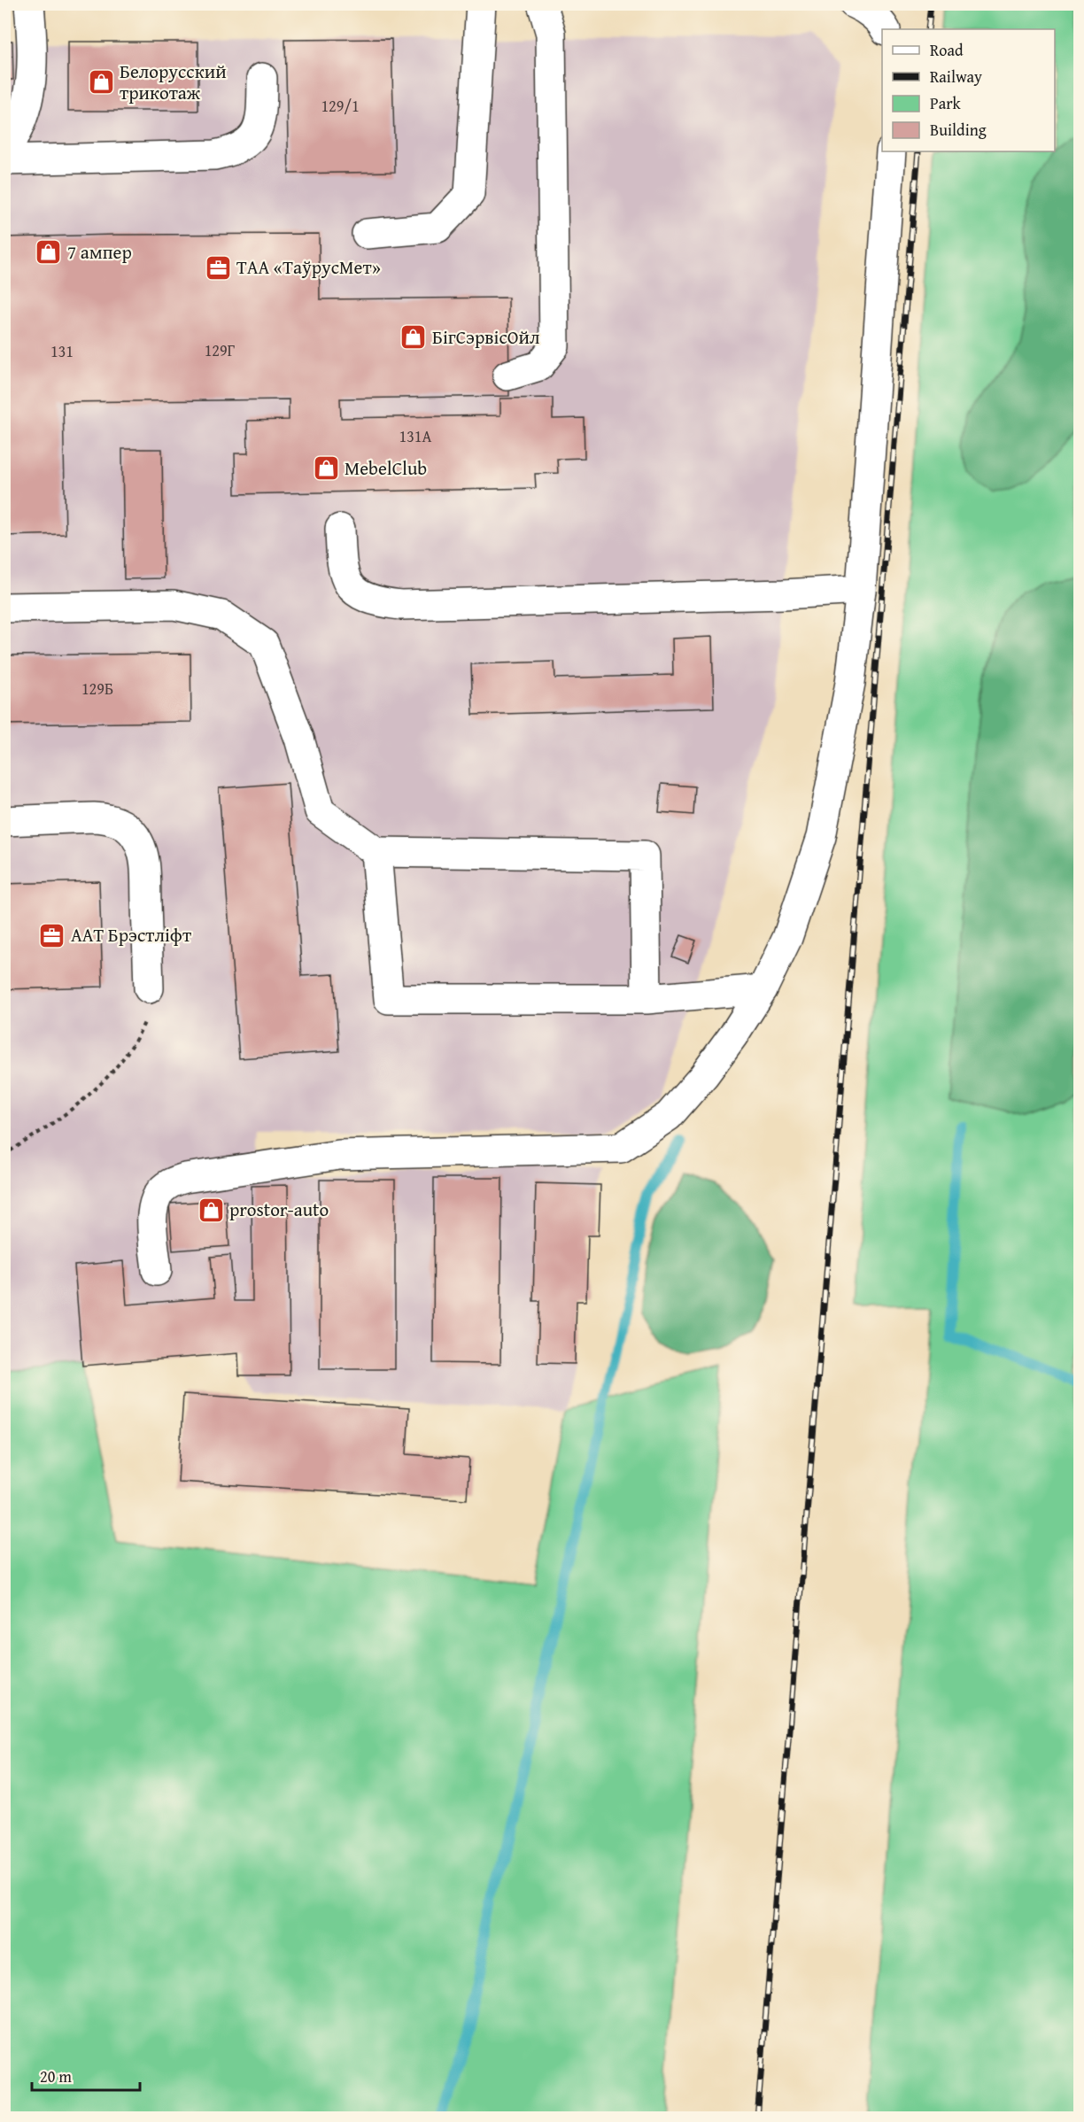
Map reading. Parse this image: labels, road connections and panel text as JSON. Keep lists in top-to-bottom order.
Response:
{
  "places": {
    "shop": [
      "Белорусский трикотаж",
      "7 ампер",
      "БігСэрвісОйл",
      "MebelClub",
      "prostor-auto"
    ],
    "office": ["ТАА «ТаўрусМет»", "ААТ Брэстліфт"]
  },
  "house_numbers": [
    "129/1",
    "129Г",
    "131",
    "131А",
    "129Б"
  ],
  "legend": [
    "Road",
    "Railway",
    "Park",
    "Building"
  ],
  "scale_bar": "20 m"
}
